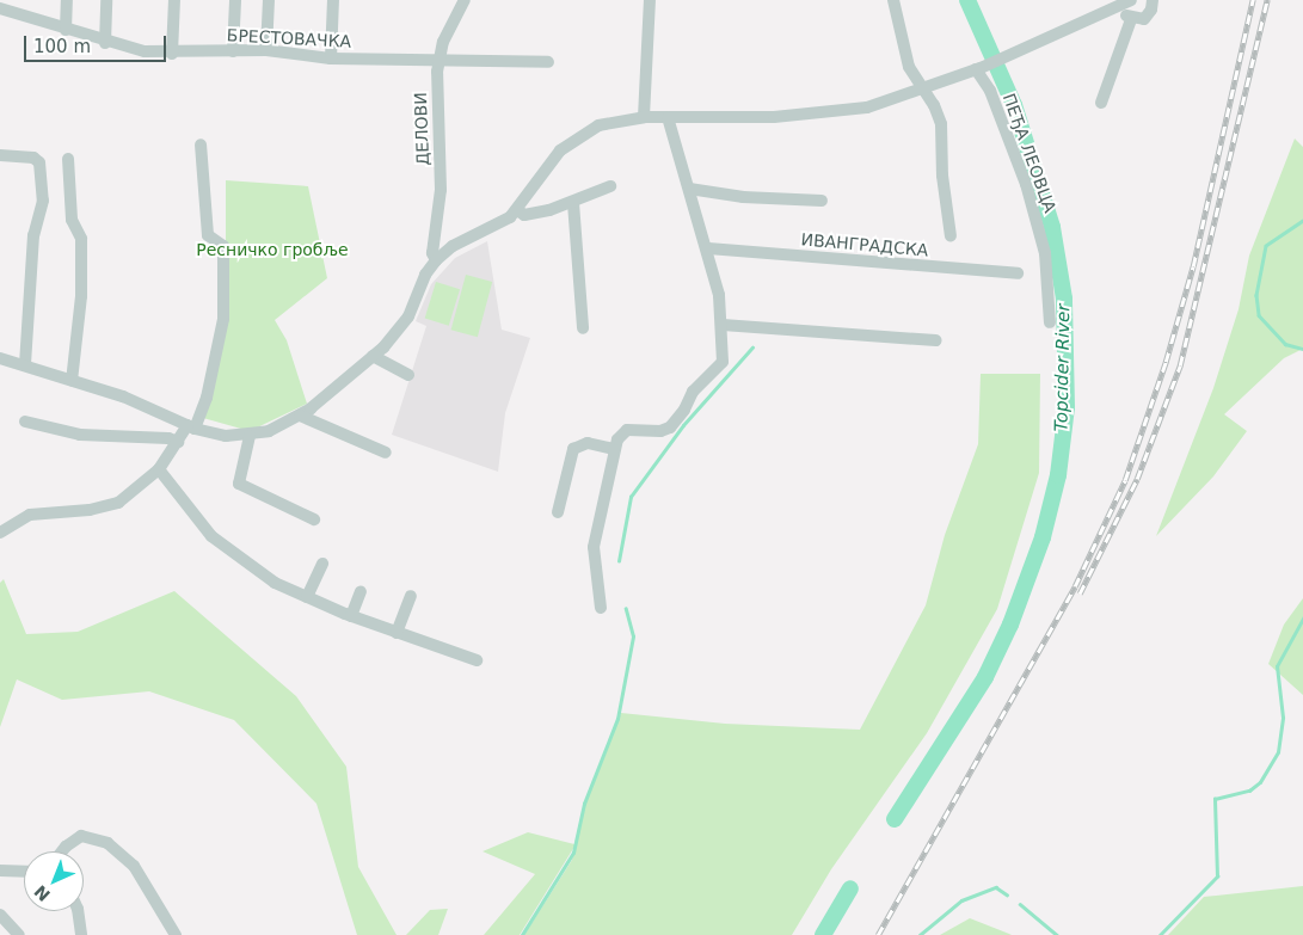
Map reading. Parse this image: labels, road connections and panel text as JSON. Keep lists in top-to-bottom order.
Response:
{
  "streets": {
    "street": [
      "БРЕСТОВАЧКА",
      "ДЕЛОВИ",
      "ПЕЂА ЛЕОВЦА",
      "ИВАНГРАДСКА"
    ]
  },
  "crossings": [
    ["БРЕСТОВАЧКА", "ДЕЛОВИ"]
  ],
  "water": ["Topcider River"],
  "parks": ["Ресничко гробље"],
  "scale_bar": "100 m",
  "north": "bottom left"
}
